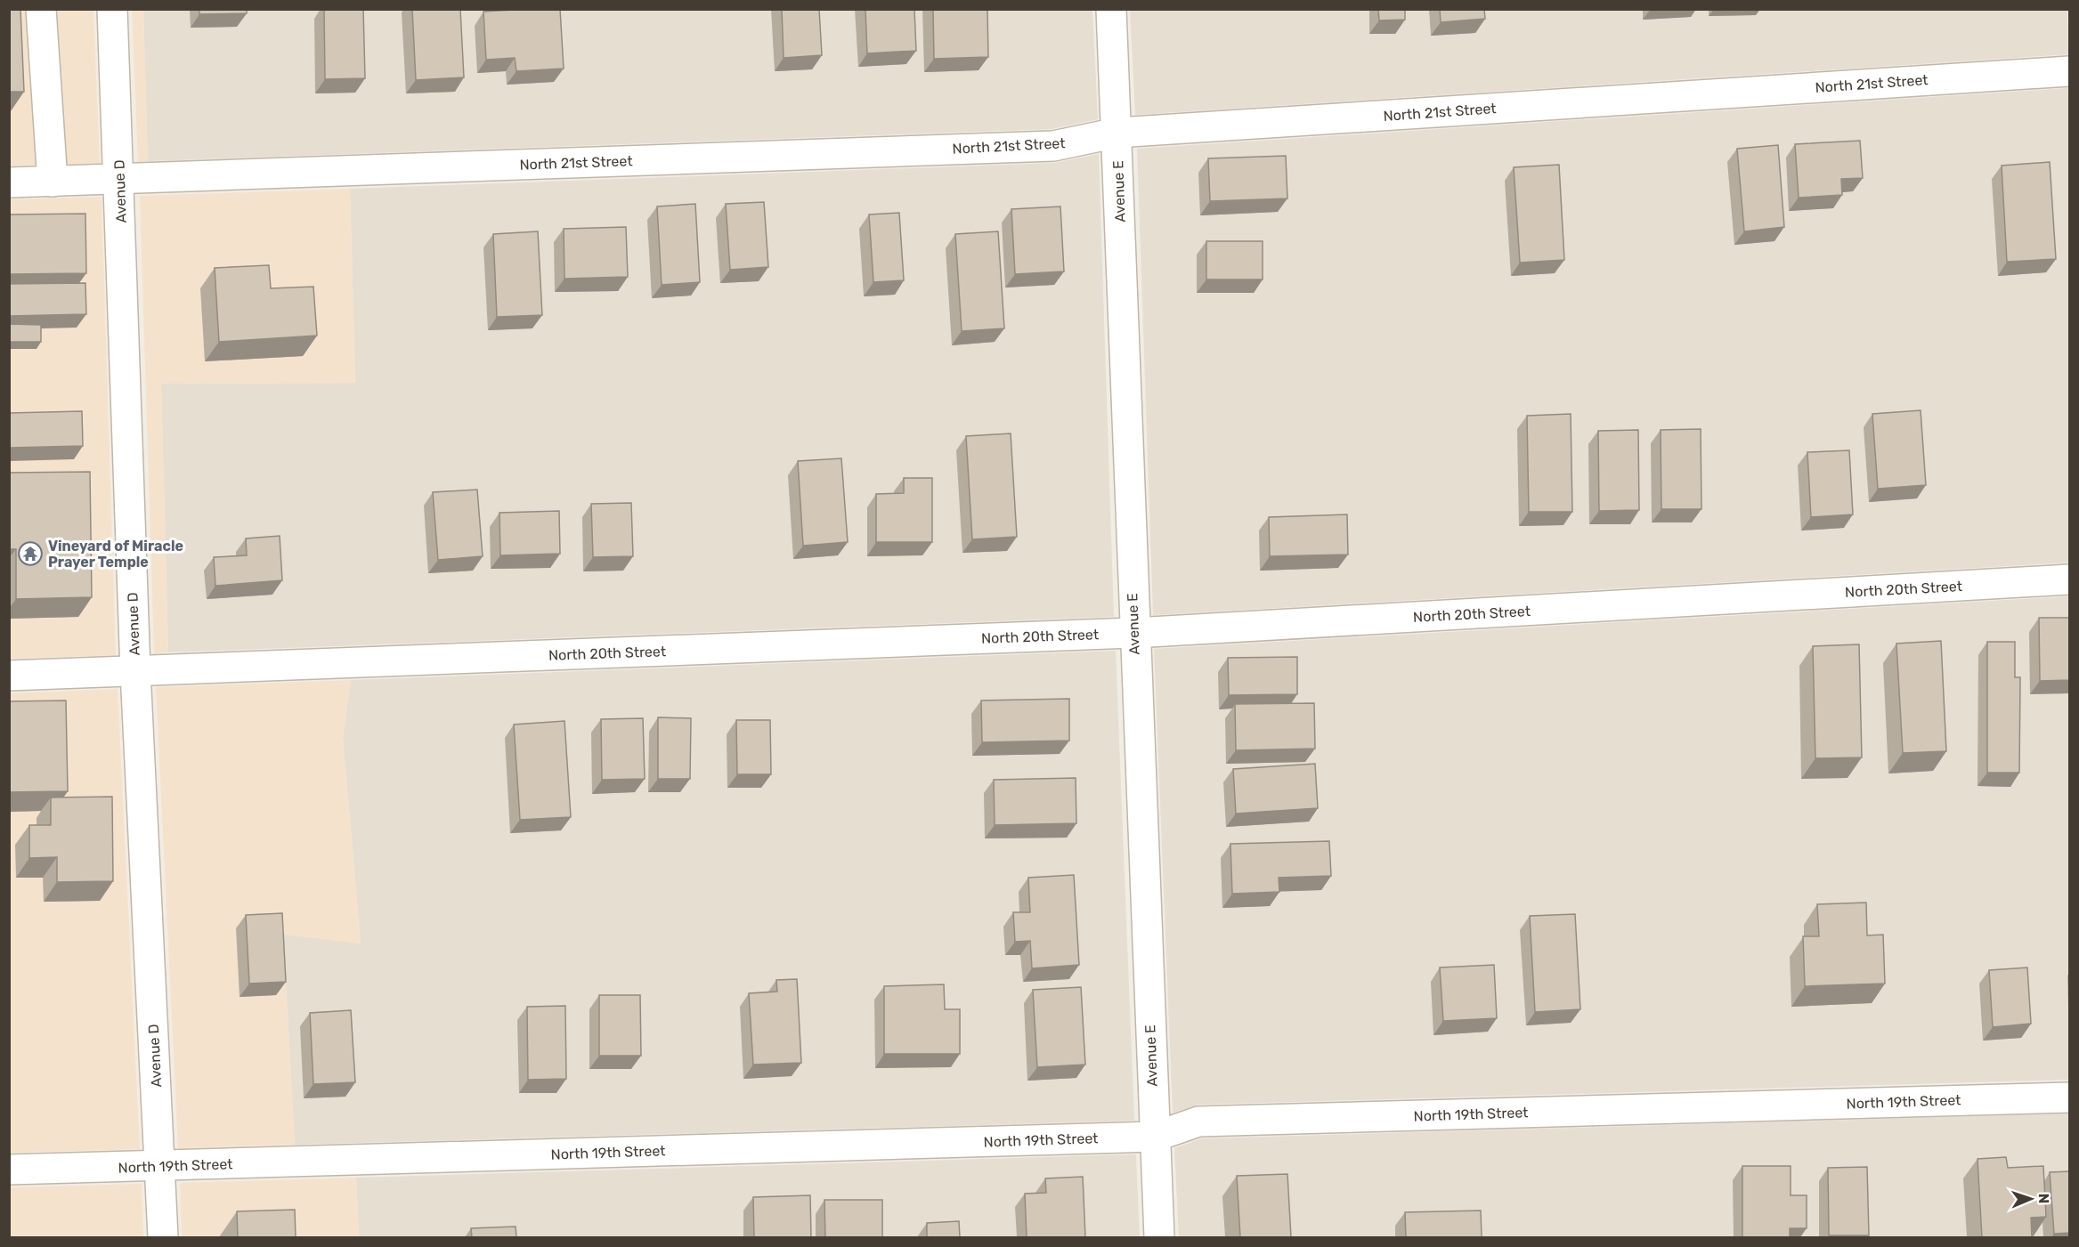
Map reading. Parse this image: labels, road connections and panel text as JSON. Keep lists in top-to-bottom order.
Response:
{
  "streets": {
    "street": [
      "North 21st Street",
      "Avenue D",
      "Avenue E",
      "North 20th Street",
      "North 19th Street"
    ]
  },
  "crossings": [
    ["North 21st Street", "Avenue D"],
    ["North 21st Street", "Avenue E"],
    ["Avenue D", "North 20th Street"],
    ["Avenue D", "North 19th Street"],
    ["Avenue E", "North 20th Street"],
    ["Avenue E", "North 19th Street"]
  ],
  "places": {
    "temple": ["Vineyard of Miracle Prayer Temple"]
  },
  "north": "right"
}
